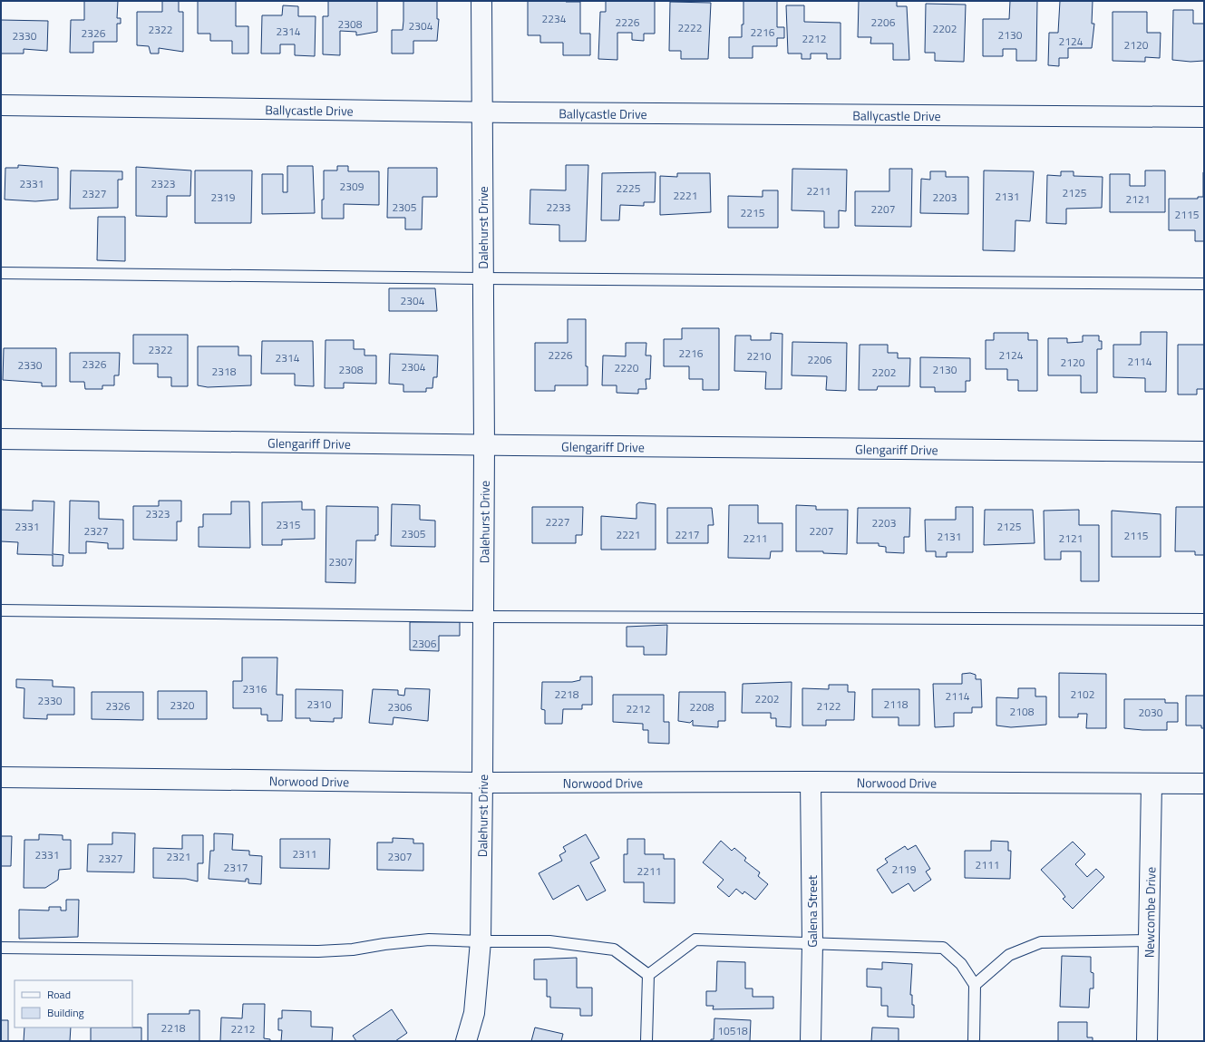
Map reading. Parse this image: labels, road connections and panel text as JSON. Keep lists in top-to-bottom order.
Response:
{
  "streets": {
    "street": [
      "Ballycastle Drive",
      "Dalehurst Drive",
      "Glengariff Drive",
      "Norwood Drive",
      "Galena Street",
      "Newcombe Drive"
    ]
  },
  "crossings": [
    ["Ballycastle Drive", "Dalehurst Drive"],
    ["Dalehurst Drive", "Glengariff Drive"],
    ["Dalehurst Drive", "Norwood Drive"],
    ["Norwood Drive", "Galena Street"],
    ["Norwood Drive", "Newcombe Drive"]
  ],
  "house_numbers": [
    "2234",
    "2226",
    "2206",
    "2308",
    "2304",
    "2222",
    "2202",
    "2322",
    "2314",
    "2216",
    "2326",
    "2130",
    "2330",
    "2212",
    "2124",
    "2120",
    "2331",
    "2323",
    "2309",
    "2225",
    "2211",
    "2125",
    "2327",
    "2221",
    "2131",
    "2319",
    "2203",
    "2121",
    "2305",
    "2233",
    "2207",
    "2215",
    "2115",
    "2304",
    "2322",
    "2216",
    "2226",
    "2124",
    "2210",
    "2314",
    "2206",
    "2114",
    "2120",
    "2326",
    "2330",
    "2304",
    "2220",
    "2308",
    "2130",
    "2318",
    "2202",
    "2323",
    "2227",
    "2203",
    "2315",
    "2331",
    "2125",
    "2327",
    "2207",
    "2305",
    "2221",
    "2217",
    "2115",
    "2131",
    "2211",
    "2121",
    "2307",
    "2306",
    "2316",
    "2218",
    "2102",
    "2114",
    "2202",
    "2330",
    "2310",
    "2118",
    "2320",
    "2326",
    "2122",
    "2306",
    "2208",
    "2212",
    "2108",
    "2030",
    "2311",
    "2331",
    "2321",
    "2307",
    "2327",
    "2111",
    "2317",
    "2119",
    "2211",
    "2218",
    "2212",
    "10518"
  ],
  "legend": ["Road", "Building"]
}
